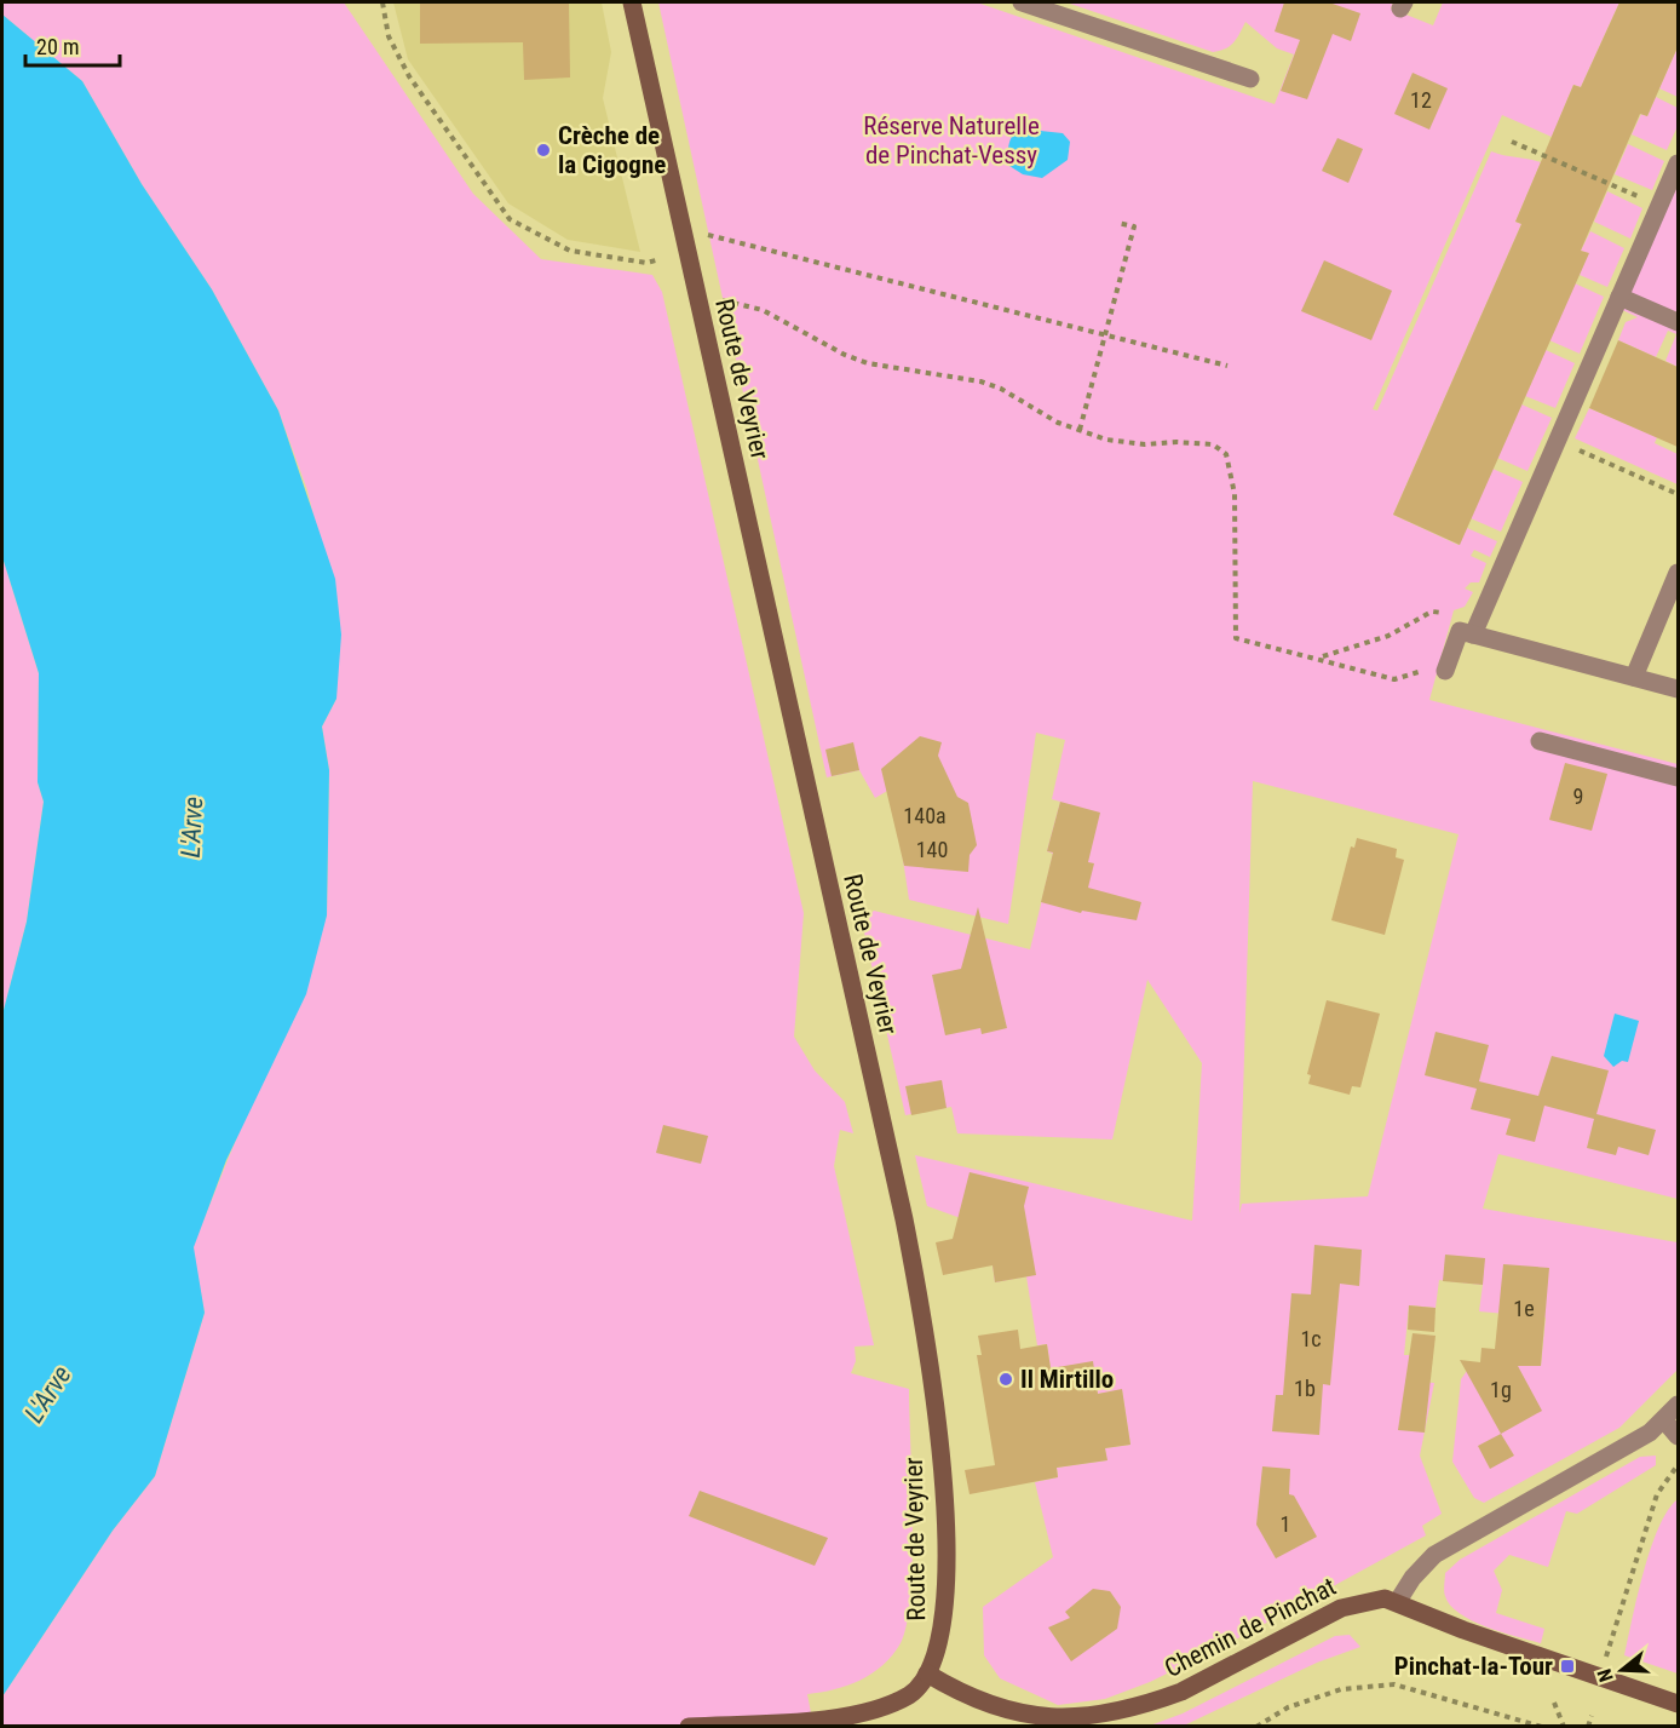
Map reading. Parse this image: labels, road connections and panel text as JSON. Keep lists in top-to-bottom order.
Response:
{
  "streets": {
    "main road": ["Route de Veyrier", "Chemin de Pinchat"]
  },
  "crossings": [
    ["Route de Veyrier", "Chemin de Pinchat"]
  ],
  "water": ["L'Arve"],
  "parks": ["Réserve Naturelle de Pinchat-Vessy"],
  "places": {
    "other": ["Crèche de la Cigogne", "Il Mirtillo"],
    "transit": ["Pinchat-la-Tour"]
  },
  "house_numbers": [
    "12",
    "9",
    "140a",
    "140",
    "1e",
    "1c",
    "1b",
    "1g",
    "1"
  ],
  "scale_bar": "20 m",
  "north": "left"
}
